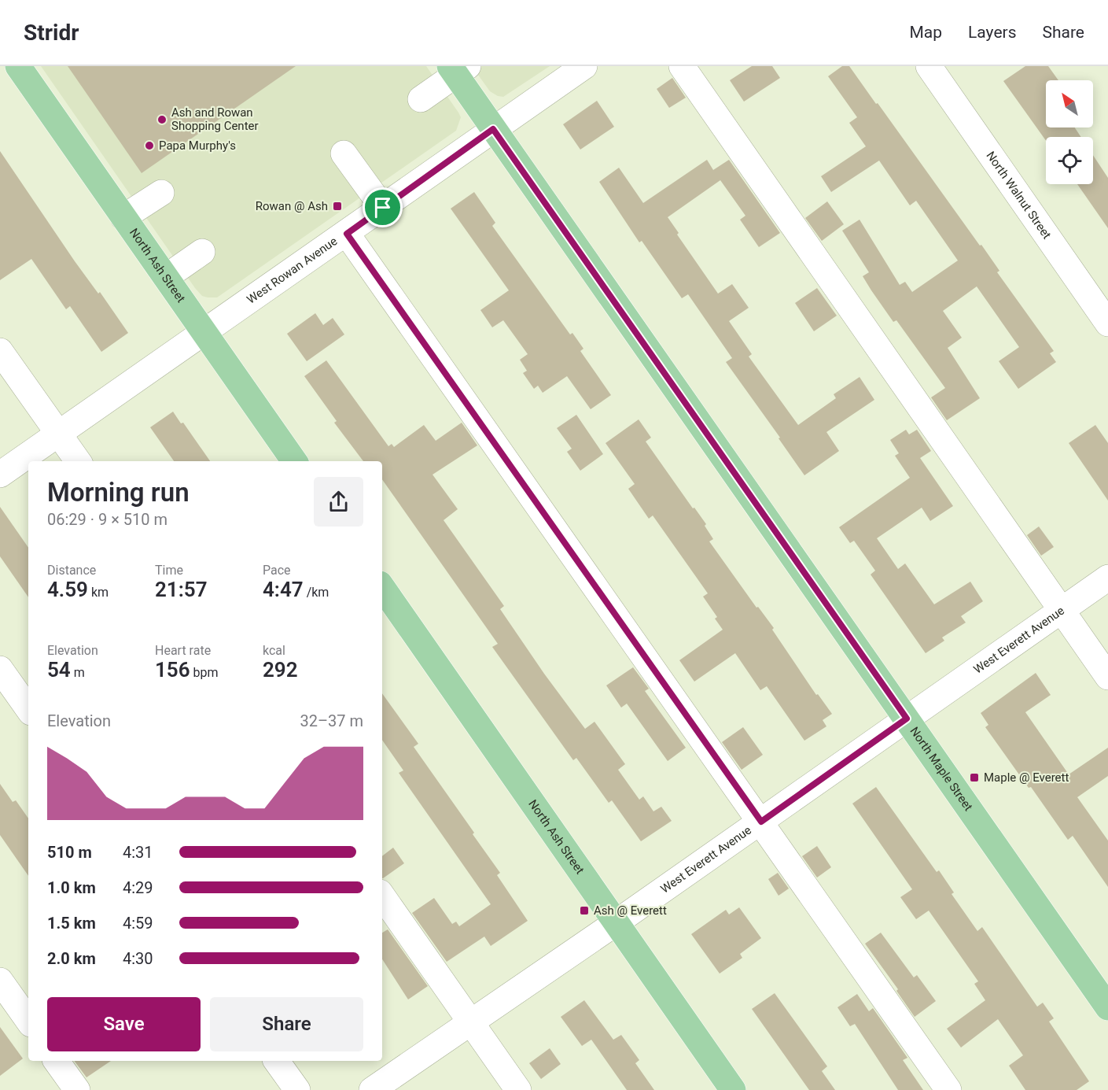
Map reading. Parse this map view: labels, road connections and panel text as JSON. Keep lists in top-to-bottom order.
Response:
{
  "streets": {
    "main road": ["North Ash Street", "North Maple Street"],
    "street": ["North Walnut Street", "West Rowan Avenue", "West Everett Avenue"]
  },
  "crossings": [
    ["North Ash Street", "West Rowan Avenue"],
    ["North Ash Street", "West Everett Avenue"],
    ["West Rowan Avenue", "North Maple Street"],
    ["West Everett Avenue", "North Maple Street"]
  ],
  "places": {
    "other": ["Ash and Rowan Shopping Center", "Papa Murphy's"],
    "transit": ["Rowan @ Ash", "Maple @ Everett", "Ash @ Everett"]
  },
  "north": "top left",
  "page": {
    "header": "Stridr",
    "nav": ["Map", "Layers", "Share"],
    "heading": ["Morning run", "06:29 · 9 × 510 m"],
    "stats": [
      ["Distance", "4.59 km"],
      ["Time", "21:57"],
      ["Pace", "4:47 /km"],
      ["Elevation", "54 m"],
      ["Heart rate", "156 bpm"],
      ["kcal", "292"]
    ],
    "chart": ["Elevation", "32–37 m"],
    "list": [
      {
        "name": "510 m",
        "note": "4:31"
      },
      {
        "name": "1.0 km",
        "note": "4:29"
      },
      {
        "name": "1.5 km",
        "note": "4:59"
      },
      {
        "name": "2.0 km",
        "note": "4:30"
      }
    ],
    "buttons": ["Save", "Share"]
  }
}
